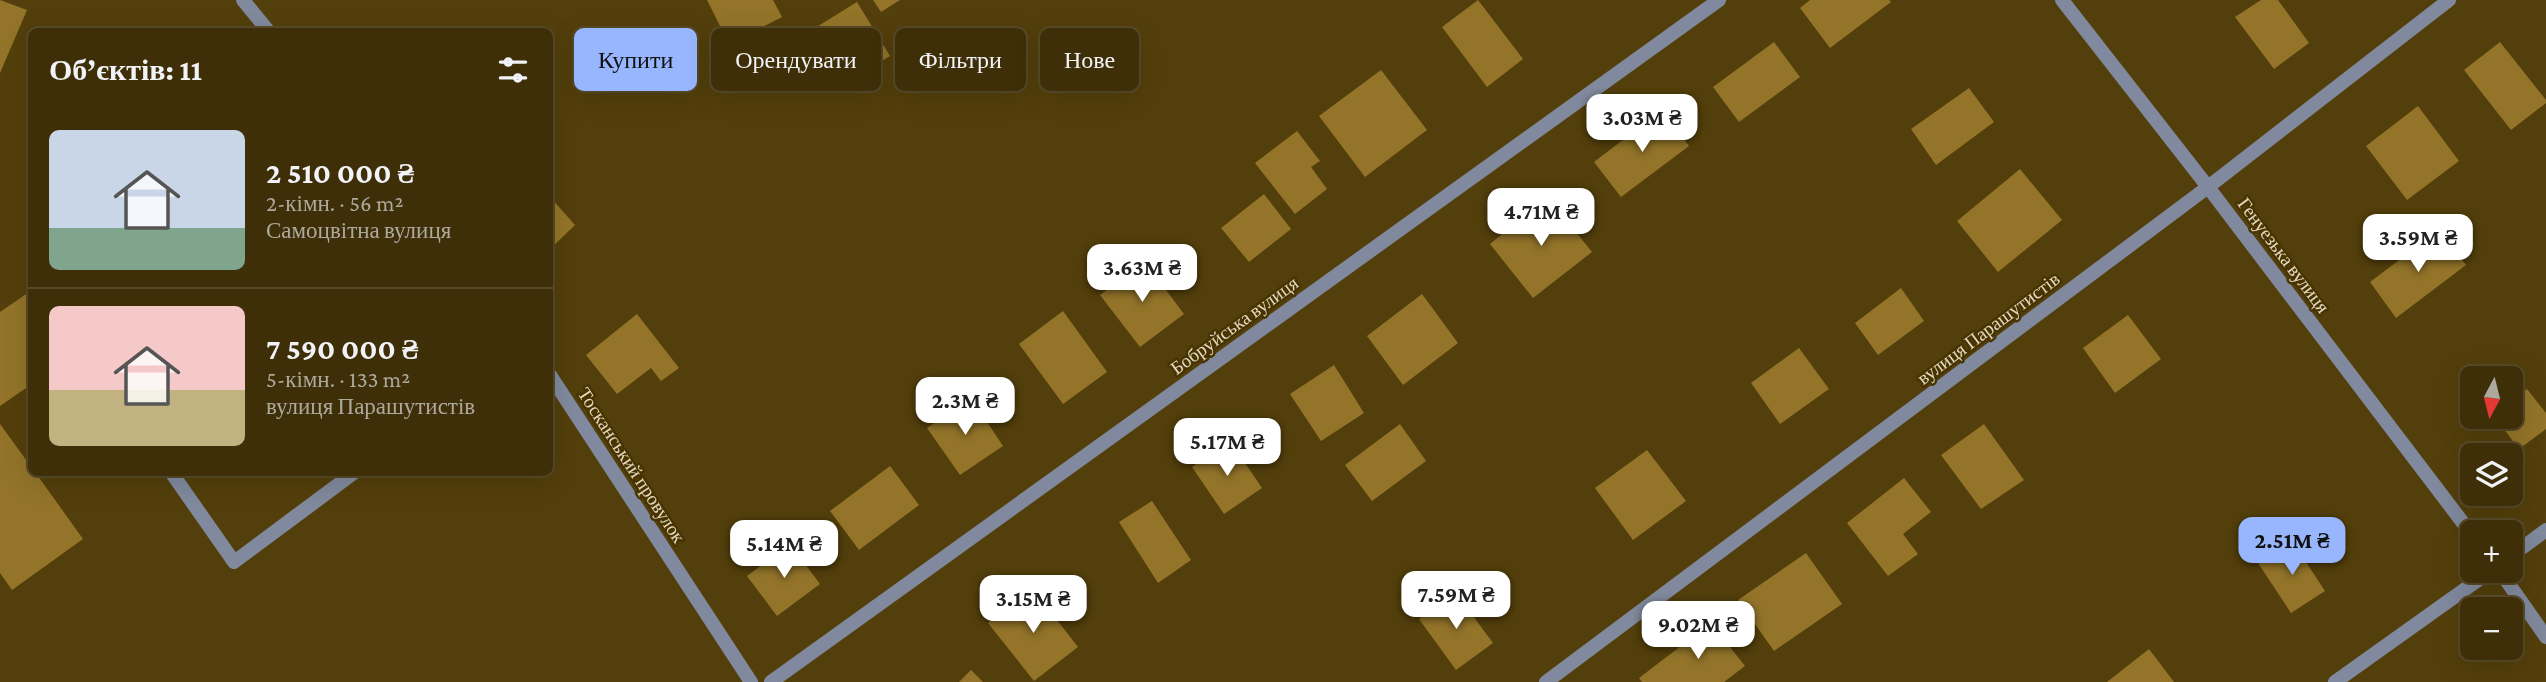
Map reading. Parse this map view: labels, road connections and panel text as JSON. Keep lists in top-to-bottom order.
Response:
{
  "streets": {
    "street": [
      "Генуезька вулиця",
      "Бобруйська вулиця",
      "вулиця Парашутистів",
      "Тосканський провулок"
    ]
  },
  "crossings": [
    ["Генуезька вулиця", "вулиця Парашутистів"]
  ],
  "north": "bottom",
  "page": {
    "chip": [
      "Купити",
      "Орендувати",
      "Фільтри",
      "Нове"
    ],
    "heading": "Об’єктів: 11",
    "price": [
      "3.03M ₴",
      "4.71M ₴",
      "3.59M ₴",
      "3.63M ₴",
      "2.3M ₴",
      "5.17M ₴",
      "2.51M ₴",
      "5.14M ₴",
      "7.59M ₴",
      "3.15M ₴",
      "9.02M ₴"
    ],
    "list": [
      {
        "name": "2 510 000 ₴",
        "note": "2-кімн. · 56 m² · Самоцвітна вулиця"
      },
      {
        "name": "7 590 000 ₴",
        "note": "5-кімн. · 133 m² · вулиця Парашутистів"
      }
    ],
    "map_buttons": ["+", "−"]
  }
}
